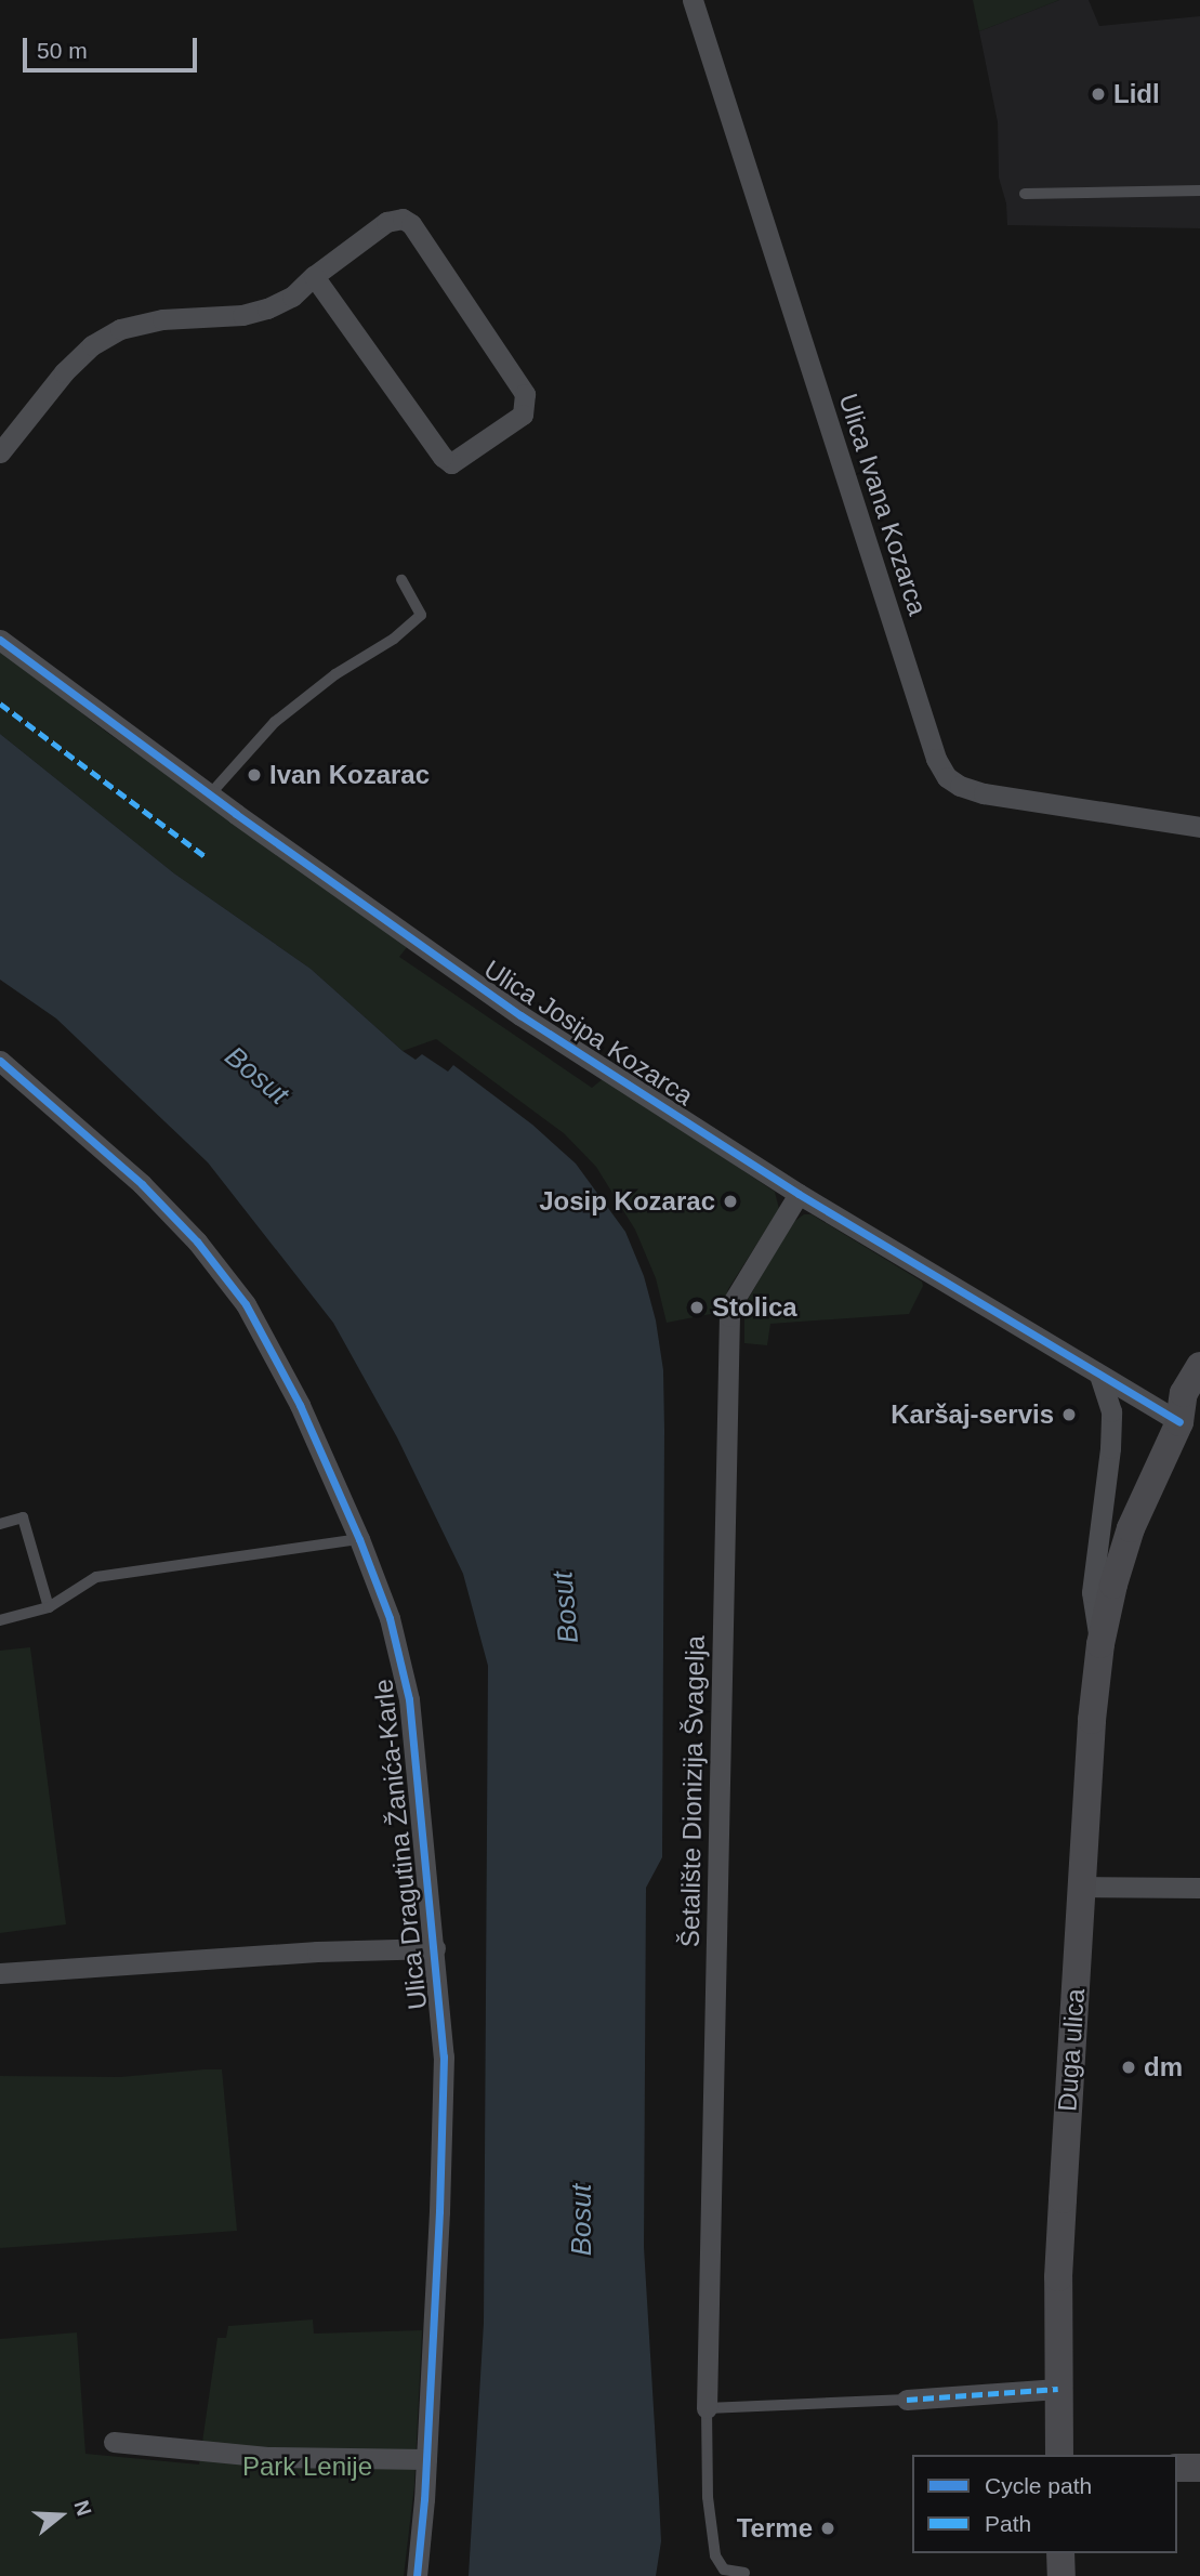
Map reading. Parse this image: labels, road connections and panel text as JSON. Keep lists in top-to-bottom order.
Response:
{
  "streets": {
    "main road": ["Duga ulica"],
    "street": [
      "Ulica Ivana Kozarca",
      "Ulica Josipa Kozarca",
      "Šetalište Dionizija Švagelja",
      "Ulica Dragutina Žanića-Karle"
    ]
  },
  "crossings": [
    ["Ulica Josipa Kozarca", "Šetalište Dionizija Švagelja"],
    ["Ulica Josipa Kozarca", "Duga ulica"]
  ],
  "water": ["Bosut"],
  "parks": ["Park Lenije"],
  "places": [
    "Lidl",
    "Ivan Kozarac",
    "Josip Kozarac",
    "Stolica",
    "Karšaj-servis",
    "dm",
    "Terme"
  ],
  "legend": ["Cycle path", "Path"],
  "scale_bar": "50 m",
  "north": "right"
}
